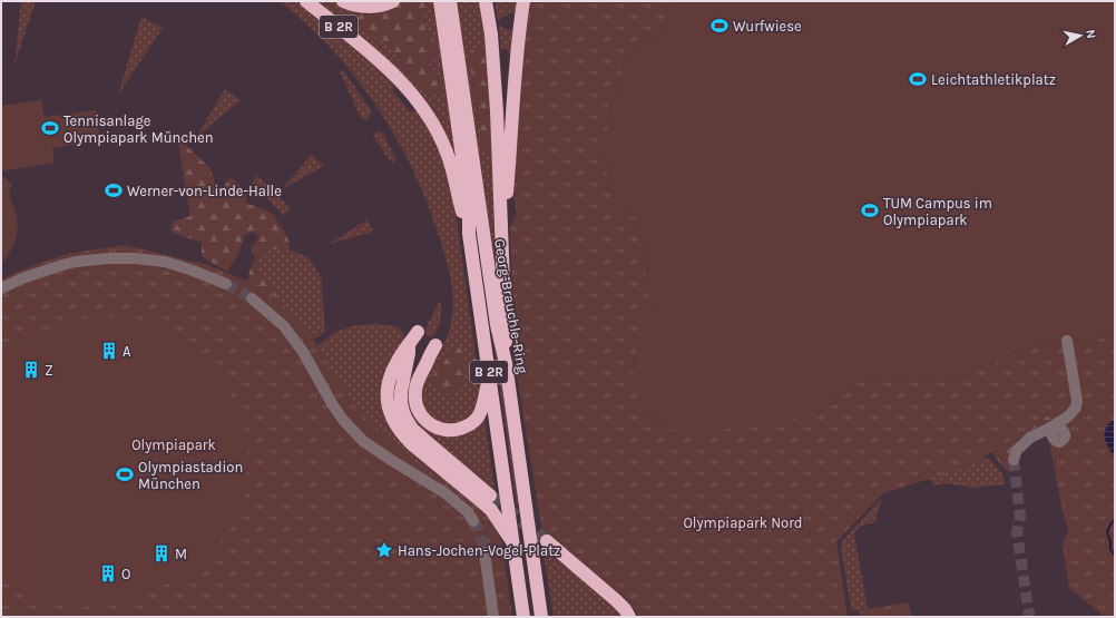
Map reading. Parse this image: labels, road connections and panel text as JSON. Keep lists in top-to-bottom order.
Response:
{
  "streets": {
    "highway": ["B 2R", "Georg-Brauchle-Ring"]
  },
  "crossings": [
    ["B 2R", "Georg-Brauchle-Ring"]
  ],
  "parks": ["Olympiapark", "Olympiapark Nord"],
  "places": {
    "sports": [
      "Wurfwiese",
      "Leichtathletikplatz",
      "Tennisanlage Olympiapark München",
      "Werner-von-Linde-Halle",
      "TUM Campus im Olympiapark",
      "Olympiastadion München"
    ],
    "building": [
      "A",
      "Z",
      "M",
      "O"
    ],
    "place": ["Hans-Jochen-Vogel-Platz"]
  },
  "north": "right"
}
